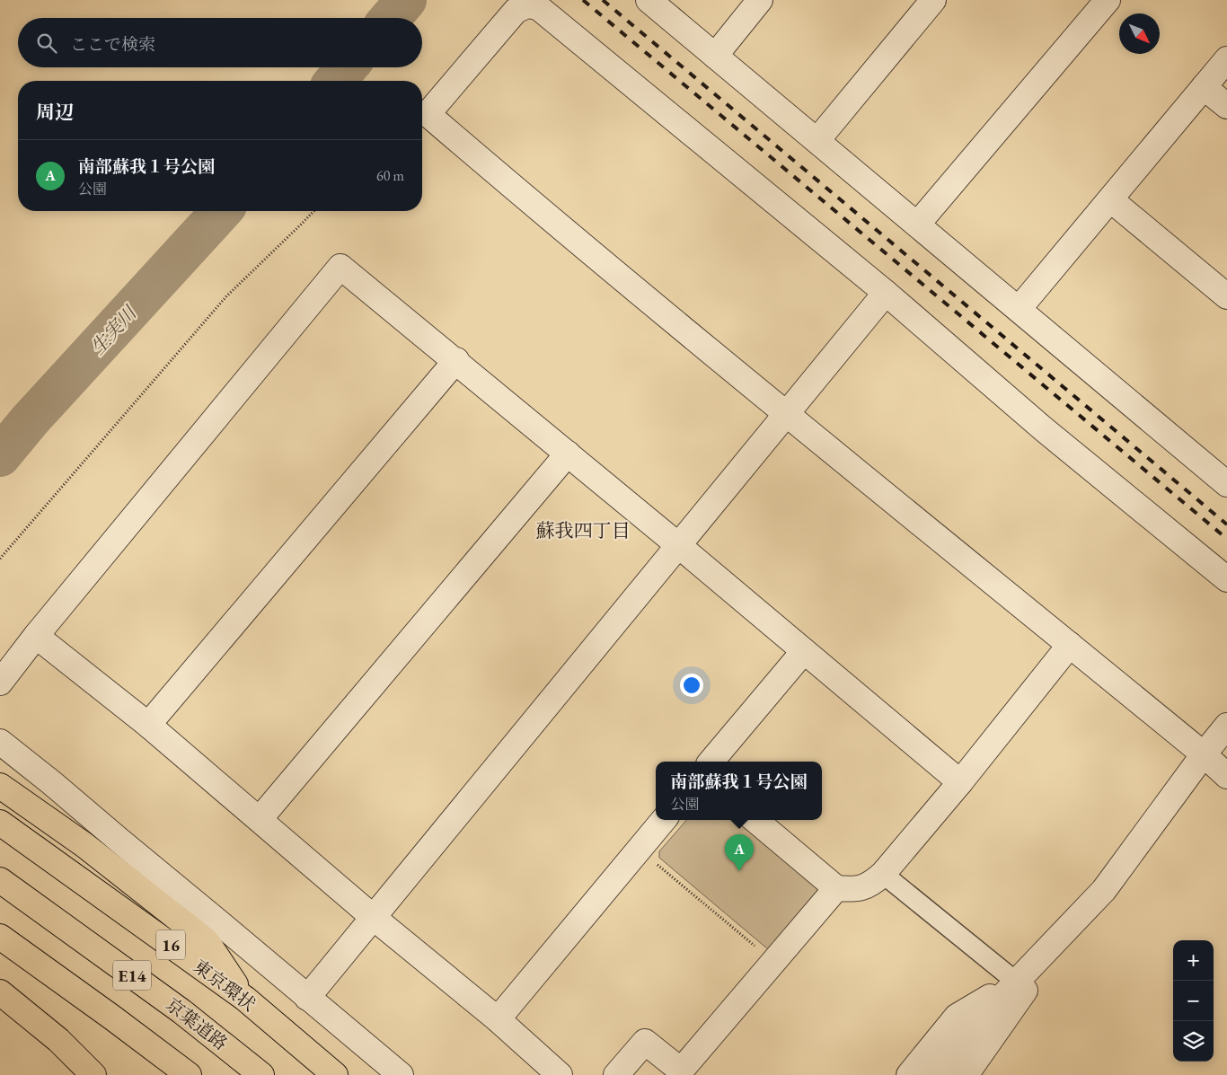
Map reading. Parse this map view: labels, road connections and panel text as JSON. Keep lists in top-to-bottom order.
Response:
{
  "streets": {
    "highway": [
      "16",
      "E14",
      "東京環状",
      "京葉道路"
    ]
  },
  "districts": ["蘇我四丁目"],
  "water": ["生実川"],
  "north": "bottom right",
  "page": {
    "search": "ここで検索",
    "heading": "周辺",
    "list": [
      {
        "mark": "A",
        "name": "南部蘇我１号公園",
        "note": "公園",
        "value": "60 m"
      }
    ],
    "popup": ["南部蘇我１号公園", "公園"],
    "pins": "A",
    "map_buttons": ["+", "−"]
  }
}
